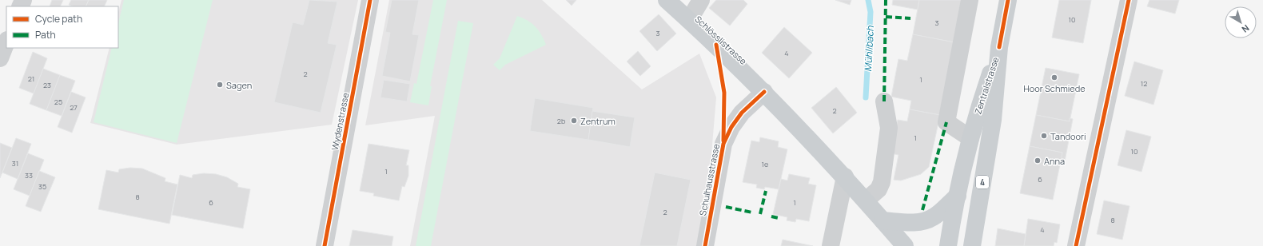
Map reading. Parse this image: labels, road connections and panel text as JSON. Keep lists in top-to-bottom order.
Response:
{
  "streets": {
    "main road": ["Schlösslistrasse", "Zentralstrasse", "4"],
    "street": ["Wydenstrasse", "Schulhausstrasse"]
  },
  "crossings": [
    ["Schlösslistrasse", "Schulhausstrasse"],
    ["Zentralstrasse", "4"]
  ],
  "water": ["Mühlibach"],
  "places": [
    "Hoor Schmiede",
    "Sagen",
    "Zentrum",
    "Tandoori",
    "Anna"
  ],
  "house_numbers": [
    "10",
    "3",
    "3",
    "4",
    "2",
    "21",
    "1",
    "12",
    "23",
    "25",
    "27",
    "2",
    "2b",
    "1",
    "10",
    "31",
    "1e",
    "1",
    "33",
    "6",
    "35",
    "8",
    "6",
    "1",
    "2",
    "8",
    "4"
  ],
  "legend": ["Cycle path", "Path"],
  "north": "bottom right"
}
